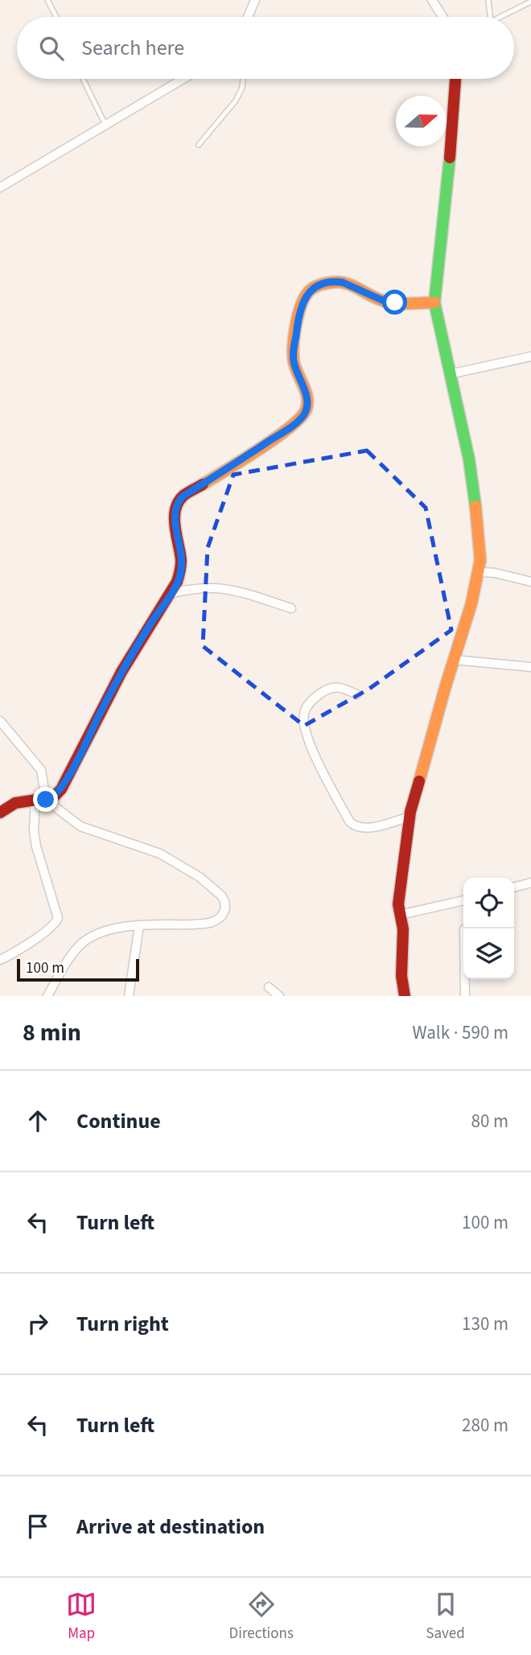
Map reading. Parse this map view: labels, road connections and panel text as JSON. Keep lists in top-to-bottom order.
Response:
{
  "scale_bar": "100 m",
  "north": "right",
  "page": {
    "search": "Search here",
    "scale": "100 m",
    "heading": ["8 min", "Walk · 590 m"],
    "list": [
      ["Continue", "80 m"],
      ["Turn left", "100 m"],
      ["Turn right", "130 m"],
      ["Turn left", "280 m"],
      "Arrive at destination"
    ],
    "nav": ["Map", "Directions", "Saved"]
  }
}
